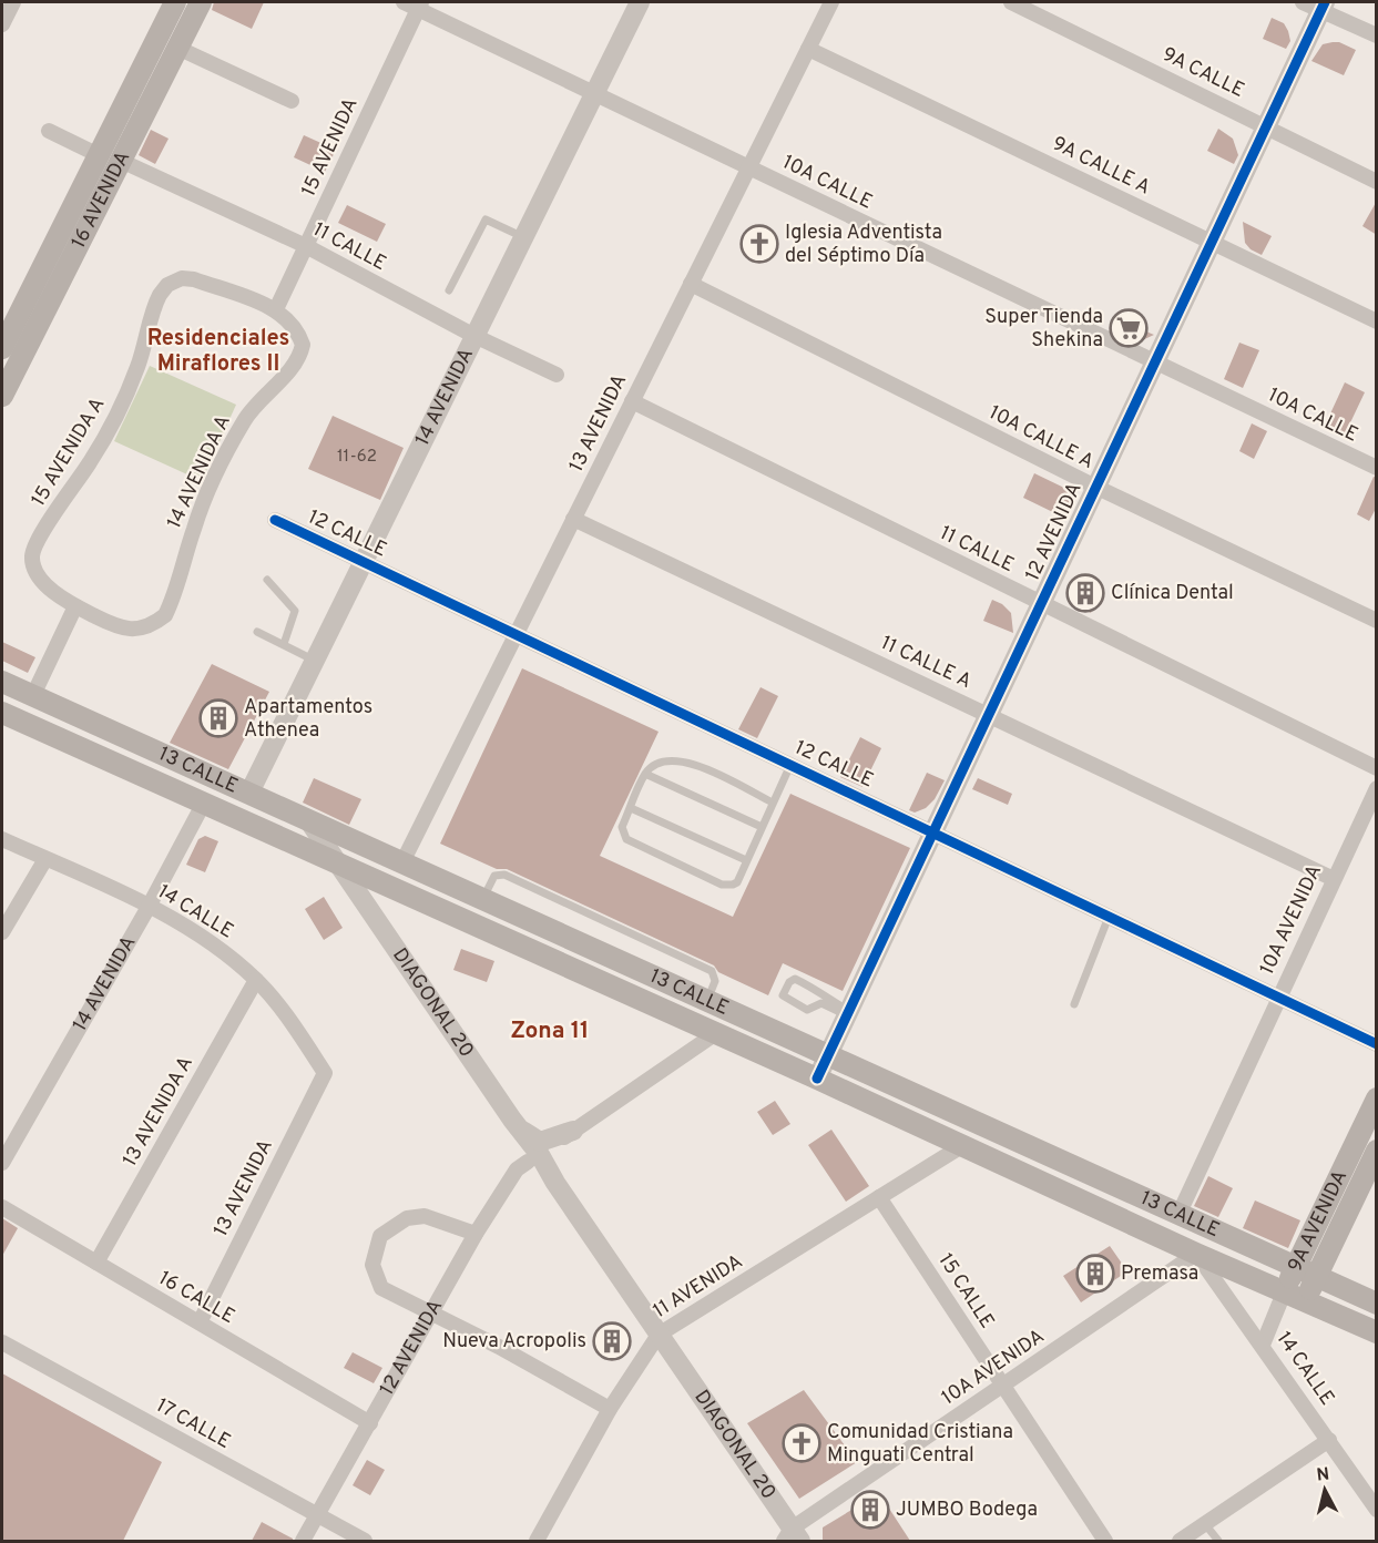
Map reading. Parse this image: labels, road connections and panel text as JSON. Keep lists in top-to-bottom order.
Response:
{
  "streets": {
    "main road": ["16 AVENIDA", "13 CALLE", "9A AVENIDA"],
    "street": [
      "9A CALLE",
      "15 AVENIDA",
      "9A CALLE A",
      "10A CALLE",
      "11 CALLE",
      "14 AVENIDA",
      "13 AVENIDA",
      "10A CALLE A",
      "15 AVENIDA A",
      "14 AVENIDA A",
      "12 AVENIDA",
      "12 CALLE",
      "11 CALLE A",
      "14 CALLE",
      "10A AVENIDA",
      "DIAGONAL 20",
      "13 AVENIDA A",
      "11 AVENIDA",
      "15 CALLE",
      "16 CALLE",
      "17 CALLE"
    ]
  },
  "crossings": [
    ["9A CALLE", "12 AVENIDA"],
    ["15 AVENIDA", "10A CALLE"],
    ["15 AVENIDA", "11 CALLE"],
    ["15 AVENIDA", "15 AVENIDA A"],
    ["15 AVENIDA", "14 AVENIDA A"],
    ["9A CALLE A", "13 AVENIDA"],
    ["9A CALLE A", "12 AVENIDA"],
    ["10A CALLE", "14 AVENIDA"],
    ["10A CALLE", "13 AVENIDA"],
    ["10A CALLE", "12 AVENIDA"],
    ["16 AVENIDA", "11 CALLE"],
    ["11 CALLE", "14 AVENIDA"],
    ["11 CALLE", "13 AVENIDA"],
    ["11 CALLE", "12 AVENIDA"],
    ["14 AVENIDA", "12 CALLE"],
    ["14 AVENIDA", "13 CALLE"],
    ["14 AVENIDA", "14 CALLE"],
    ["13 AVENIDA", "10A CALLE A"],
    ["13 AVENIDA", "12 CALLE"],
    ["13 AVENIDA", "11 CALLE A"],
    ["13 AVENIDA", "13 CALLE"],
    ["13 AVENIDA", "14 CALLE"],
    ["13 AVENIDA", "16 CALLE"],
    ["10A CALLE A", "12 AVENIDA"],
    ["15 AVENIDA A", "14 AVENIDA A"],
    ["12 AVENIDA", "12 CALLE"],
    ["12 AVENIDA", "11 CALLE A"],
    ["12 AVENIDA", "13 CALLE"],
    ["12 AVENIDA", "DIAGONAL 20"],
    ["12 AVENIDA", "16 CALLE"],
    ["12 AVENIDA", "17 CALLE"],
    ["12 CALLE", "10A AVENIDA"],
    ["11 CALLE A", "10A AVENIDA"],
    ["13 CALLE", "14 CALLE"],
    ["13 CALLE", "10A AVENIDA"],
    ["13 CALLE", "DIAGONAL 20"],
    ["13 CALLE", "9A AVENIDA"],
    ["13 CALLE", "11 AVENIDA"],
    ["14 CALLE", "10A AVENIDA"],
    ["14 CALLE", "13 AVENIDA A"],
    ["14 CALLE", "9A AVENIDA"],
    ["10A AVENIDA", "DIAGONAL 20"],
    ["10A AVENIDA", "15 CALLE"],
    ["DIAGONAL 20", "11 AVENIDA"],
    ["13 AVENIDA A", "16 CALLE"],
    ["11 AVENIDA", "15 CALLE"]
  ],
  "districts": ["Residenciales Miraflores II", "Zona 11"],
  "places": {
    "church": ["Iglesia Adventista del Séptimo Día", "Comunidad Cristiana Minguati Central"],
    "supermarket": ["Super Tienda Shekina"],
    "building": [
      "Clínica Dental",
      "Apartamentos Athenea",
      "Premasa",
      "Nueva Acropolis",
      "JUMBO Bodega"
    ]
  },
  "house_numbers": ["11-62"],
  "north": "top"
}
